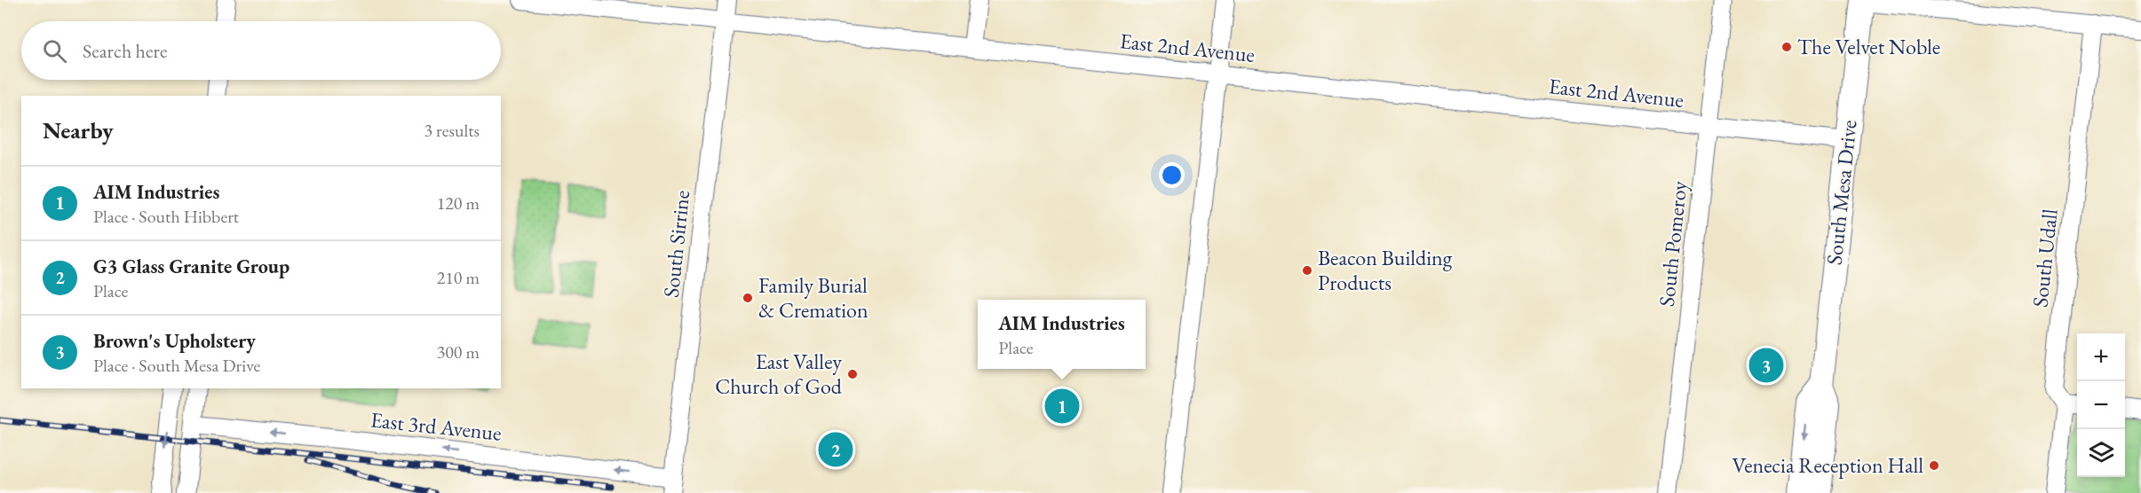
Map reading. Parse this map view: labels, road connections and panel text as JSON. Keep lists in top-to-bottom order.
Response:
{
  "streets": {
    "main road": ["South Mesa Drive"],
    "street": [
      "East 2nd Avenue",
      "South Sirrine",
      "South Pomeroy",
      "South Udall",
      "East 3rd Avenue"
    ]
  },
  "crossings": [
    ["East 2nd Avenue", "South Mesa Drive"],
    ["East 2nd Avenue", "South Sirrine"],
    ["East 2nd Avenue", "South Pomeroy"],
    ["South Sirrine", "East 3rd Avenue"]
  ],
  "one_way": ["East 3rd Avenue"],
  "places": [
    "The Velvet Noble",
    "Beacon Building Products",
    "Family Burial & Cremation",
    "East Valley Church of God",
    "Venecia Reception Hall"
  ],
  "page": {
    "search": "Search here",
    "heading": ["Nearby", "3 results"],
    "list": [
      {
        "mark": "1",
        "name": "AIM Industries",
        "note": "Place · South Hibbert",
        "value": "120 m"
      },
      {
        "mark": "2",
        "name": "G3 Glass Granite Group",
        "note": "Place",
        "value": "210 m"
      },
      {
        "mark": "3",
        "name": "Brown's Upholstery",
        "note": "Place · South Mesa Drive",
        "value": "300 m"
      }
    ],
    "popup": ["AIM Industries", "Place"],
    "map_buttons": ["+", "−"],
    "pins": ["3", "1", "2"]
  }
}
